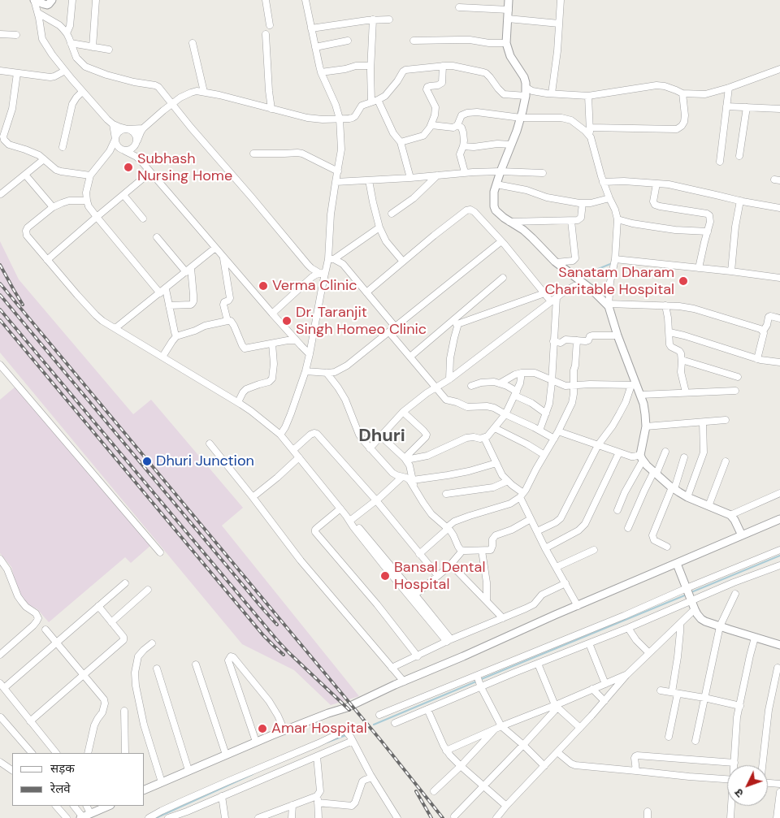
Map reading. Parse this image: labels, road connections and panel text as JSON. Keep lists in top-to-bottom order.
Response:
{
  "districts": ["Dhuri"],
  "places": [
    "Subhash Nursing Home",
    "Sanatam Dharam Charitable Hospital",
    "Verma Clinic",
    "Dr. Taranjit Singh Homeo Clinic",
    "Dhuri Junction",
    "Bansal Dental Hospital",
    "Amar Hospital"
  ],
  "legend": ["सड़क", "रेलवे"],
  "north": "bottom left"
}
